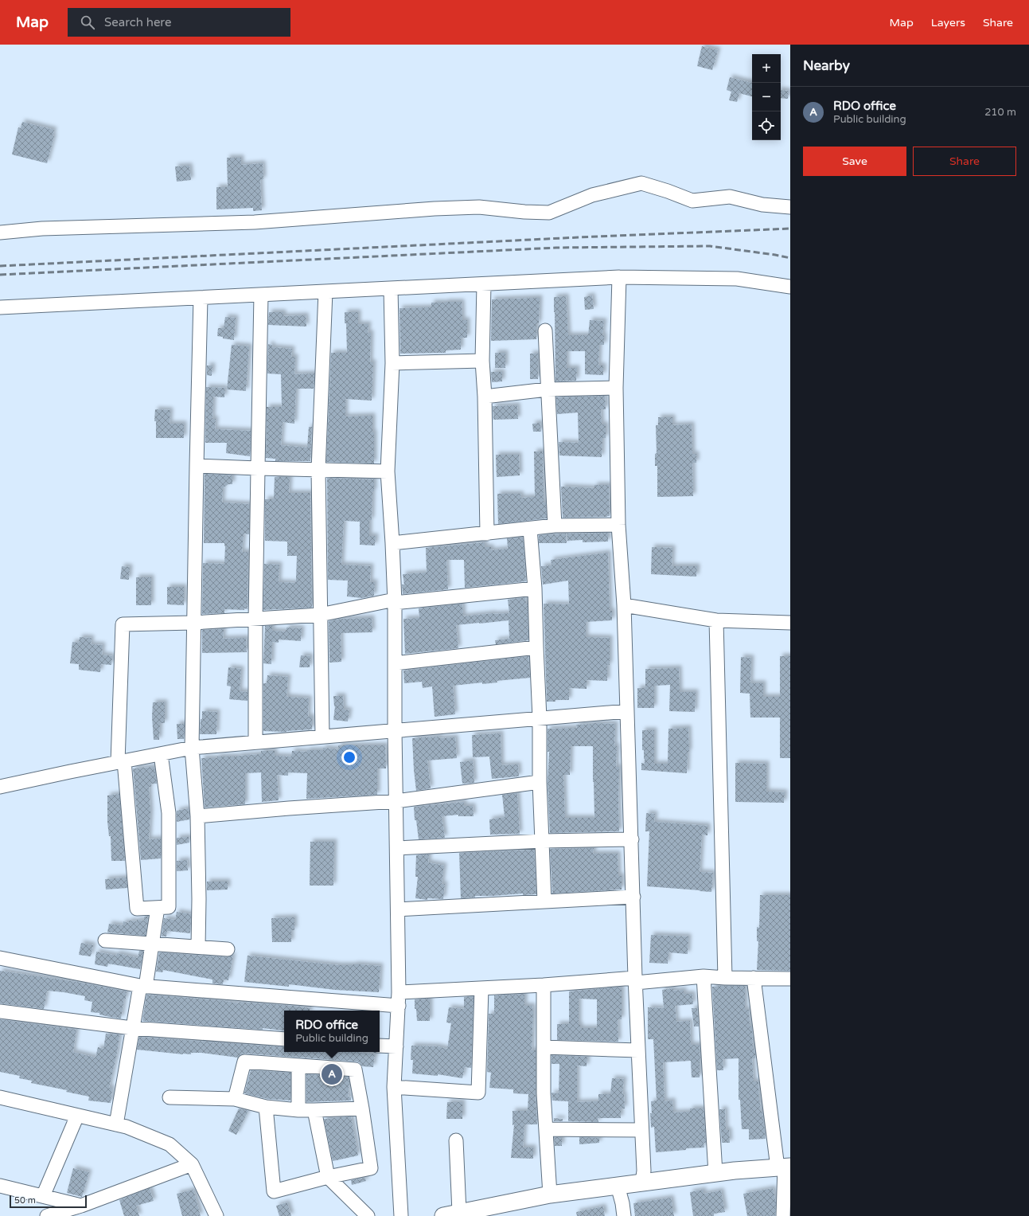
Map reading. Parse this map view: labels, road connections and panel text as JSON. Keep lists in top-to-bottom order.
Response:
{
  "scale_bar": "50 m",
  "page": {
    "header": "Map",
    "search": "Search here",
    "nav": ["Map", "Layers", "Share"],
    "heading": "Nearby",
    "map_buttons": ["+", "−"],
    "list": [
      {
        "mark": "A",
        "name": "RDO office",
        "note": "Public building",
        "value": "210 m"
      }
    ],
    "buttons": ["Save", "Share"],
    "popup": ["RDO office", "Public building"],
    "pins": "A",
    "scale": "50 m"
  }
}
